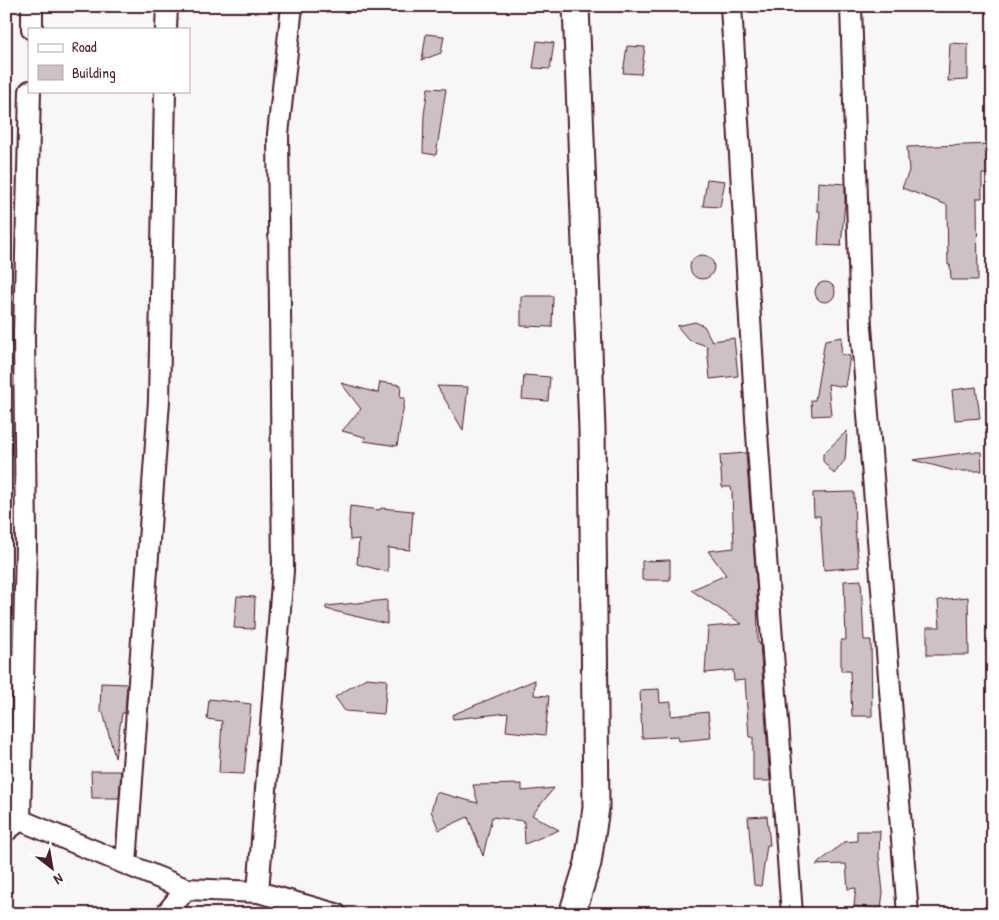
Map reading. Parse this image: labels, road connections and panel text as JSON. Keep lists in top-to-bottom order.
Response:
{
  "legend": ["Road", "Building"],
  "north": "bottom right"
}
